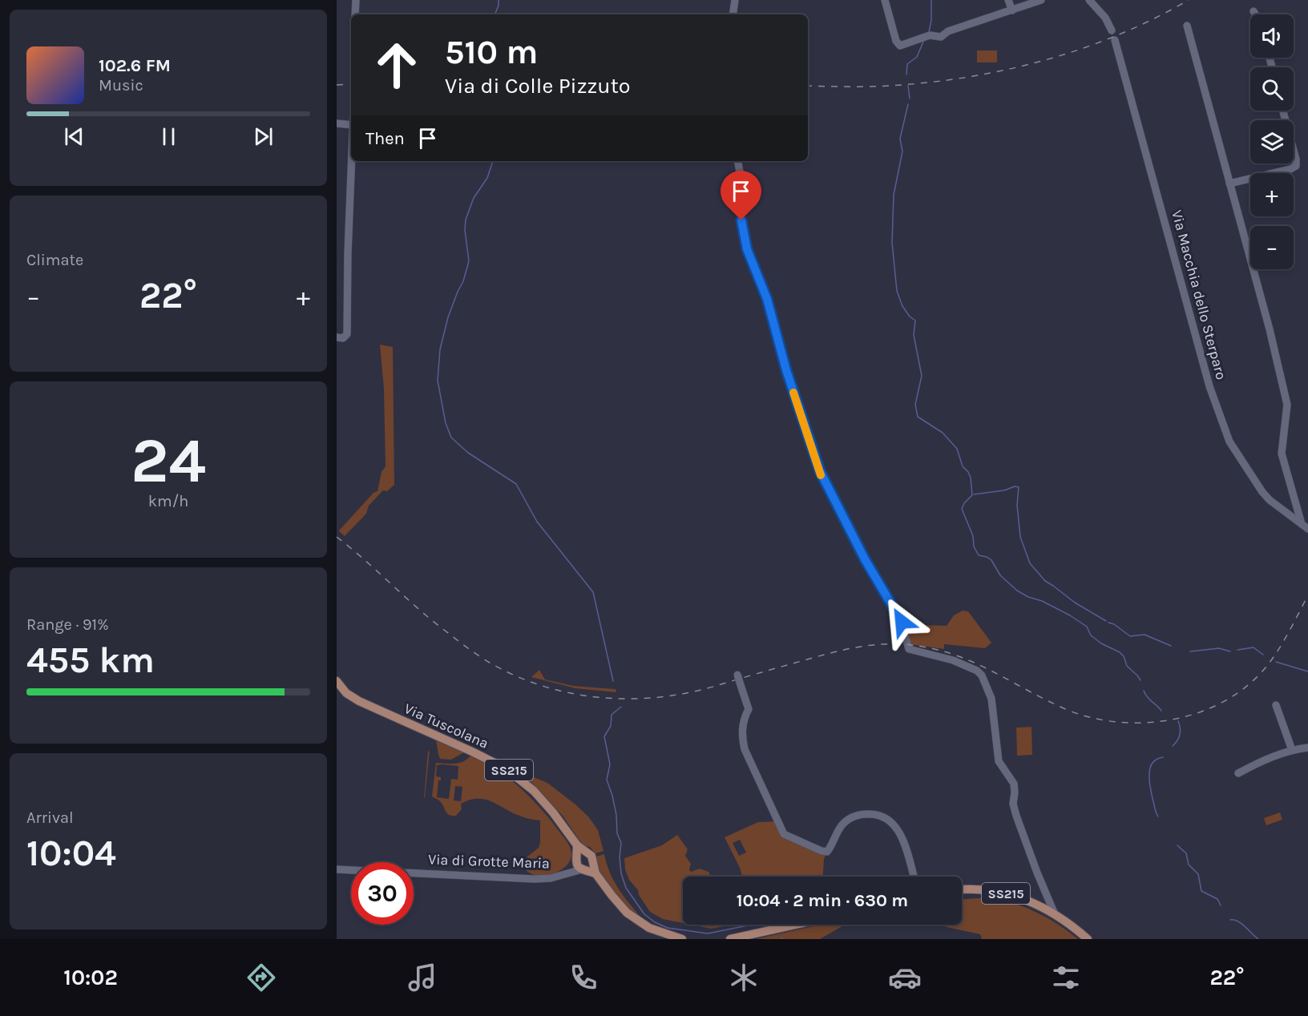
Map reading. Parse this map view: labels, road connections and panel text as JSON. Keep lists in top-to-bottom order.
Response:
{
  "streets": {
    "main road": ["Via Tuscolana", "SS215"],
    "street": ["Via Macchia dello Sterparo", "Via di Grotte Maria"]
  },
  "crossings": [
    ["Via Tuscolana", "Via di Grotte Maria"]
  ],
  "page": {
    "map_buttons": ["+", "−"],
    "turn": ["510 m", "Via di Colle Pizzuto"],
    "song": ["102.6 FM", "Music"],
    "then": "Then",
    "tile": [
      "Climate",
      ["24", "km/h"],
      ["Range · 91%", "455 km"],
      ["Arrival", "10:04"]
    ],
    "heat": ["−", "22°", "+"],
    "limit": "30",
    "trip": "10:04 · 2 min · 630 m",
    "tabs": ["10:02", "22°"]
  }
}
